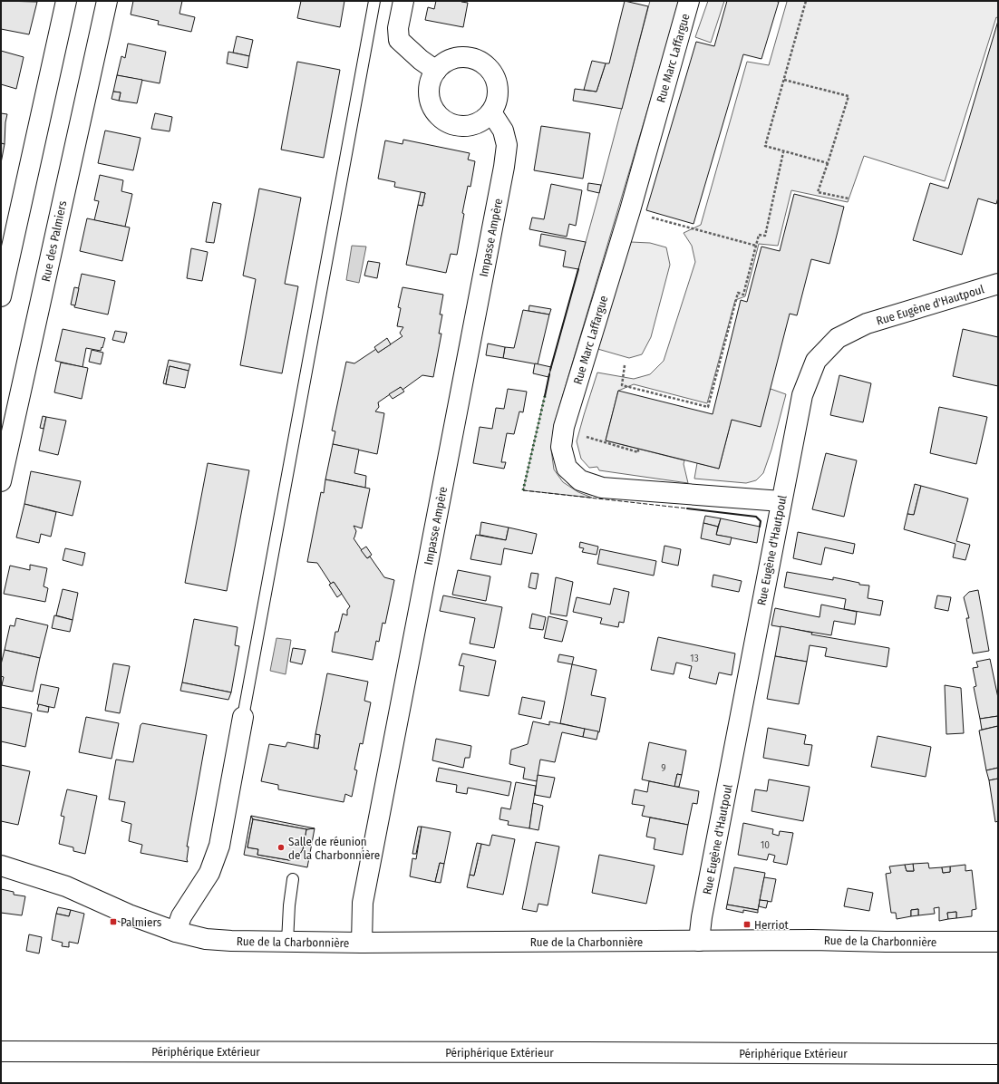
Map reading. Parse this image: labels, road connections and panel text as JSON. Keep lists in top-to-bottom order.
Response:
{
  "streets": {
    "main road": [
      "Rue Marc Laffargue",
      "Impasse Ampère",
      "Rue des Palmiers",
      "Rue Eugène d'Hautpoul",
      "Rue de la Charbonnière",
      "Périphérique Extérieur"
    ]
  },
  "crossings": [
    ["Rue Marc Laffargue", "Rue Eugène d'Hautpoul"],
    ["Impasse Ampère", "Rue de la Charbonnière"],
    ["Rue Eugène d'Hautpoul", "Rue de la Charbonnière"]
  ],
  "places": {
    "other": ["Salle de réunion de la Charbonnière"],
    "transit": ["Palmiers", "Herriot"]
  },
  "house_numbers": ["13", "9", "10"]
}
